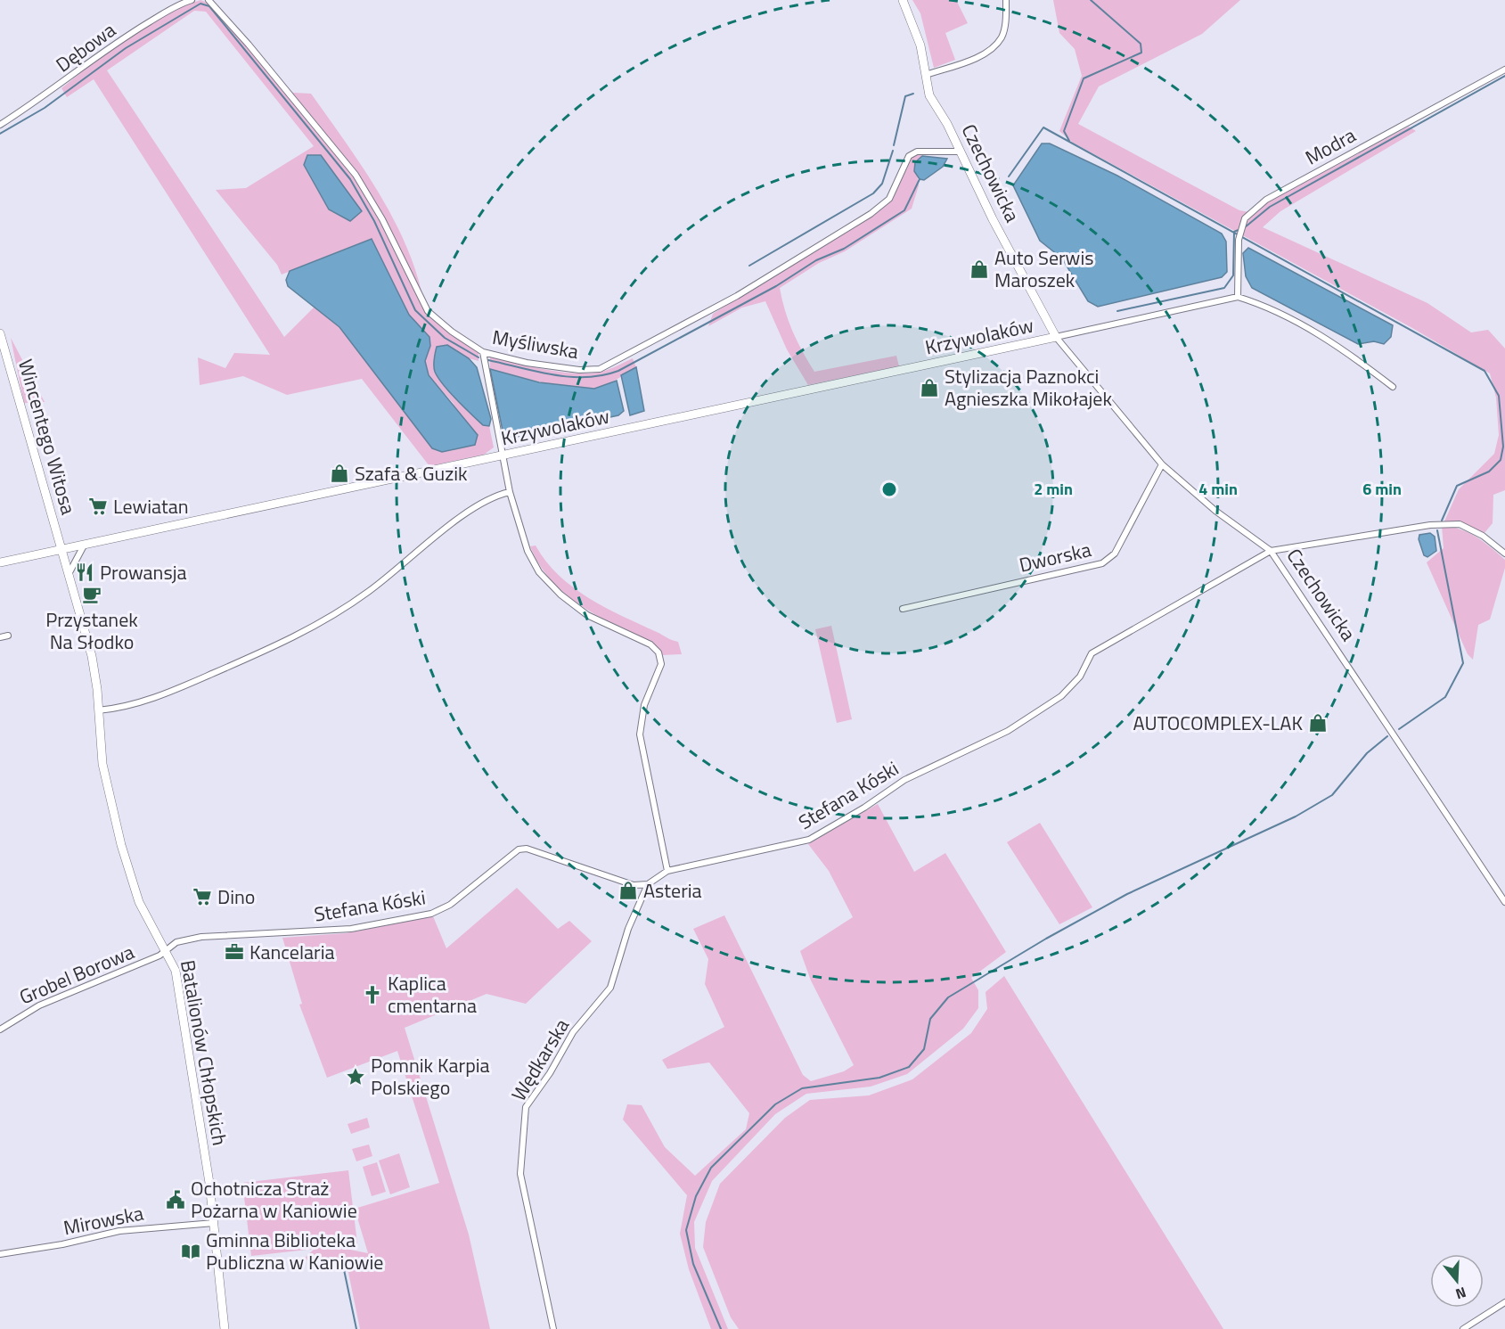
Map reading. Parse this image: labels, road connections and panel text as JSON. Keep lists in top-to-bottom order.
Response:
{
  "streets": {
    "street": [
      "Dębowa",
      "Modra",
      "Czechowicka",
      "Krzywolaków",
      "Myśliwska",
      "Wincentego Witosa",
      "Dworska",
      "Stefana Kóski",
      "Grobel Borowa",
      "Batalionów Chłopskich",
      "Wędkarska",
      "Mirowska"
    ]
  },
  "crossings": [
    ["Czechowicka", "Krzywolaków"],
    ["Czechowicka", "Myśliwska"],
    ["Czechowicka", "Dworska"],
    ["Czechowicka", "Stefana Kóski"],
    ["Krzywolaków", "Wincentego Witosa"],
    ["Krzywolaków", "Batalionów Chłopskich"],
    ["Wincentego Witosa", "Batalionów Chłopskich"],
    ["Stefana Kóski", "Grobel Borowa"],
    ["Stefana Kóski", "Batalionów Chłopskich"],
    ["Stefana Kóski", "Wędkarska"],
    ["Grobel Borowa", "Batalionów Chłopskich"],
    ["Batalionów Chłopskich", "Mirowska"]
  ],
  "places": {
    "shop": [
      "Auto Serwis Maroszek",
      "Stylizacja Paznokci Agnieszka Mikołajek",
      "Szafa & Guzik",
      "AUTOCOMPLEX-LAK",
      "Asteria"
    ],
    "supermarket": ["Lewiatan", "Dino"],
    "restaurant": ["Prowansja"],
    "cafe": ["Przystanek Na Słodko"],
    "office": ["Kancelaria"],
    "church": ["Kaplica cmentarna"],
    "place": ["Pomnik Karpia Polskiego"],
    "public building": ["Ochotnicza Straż Pożarna w Kaniowie"],
    "library": ["Gminna Biblioteka Publiczna w Kaniowie"]
  },
  "north": "bottom",
  "rings": ["2 min", "4 min", "6 min"]
}
